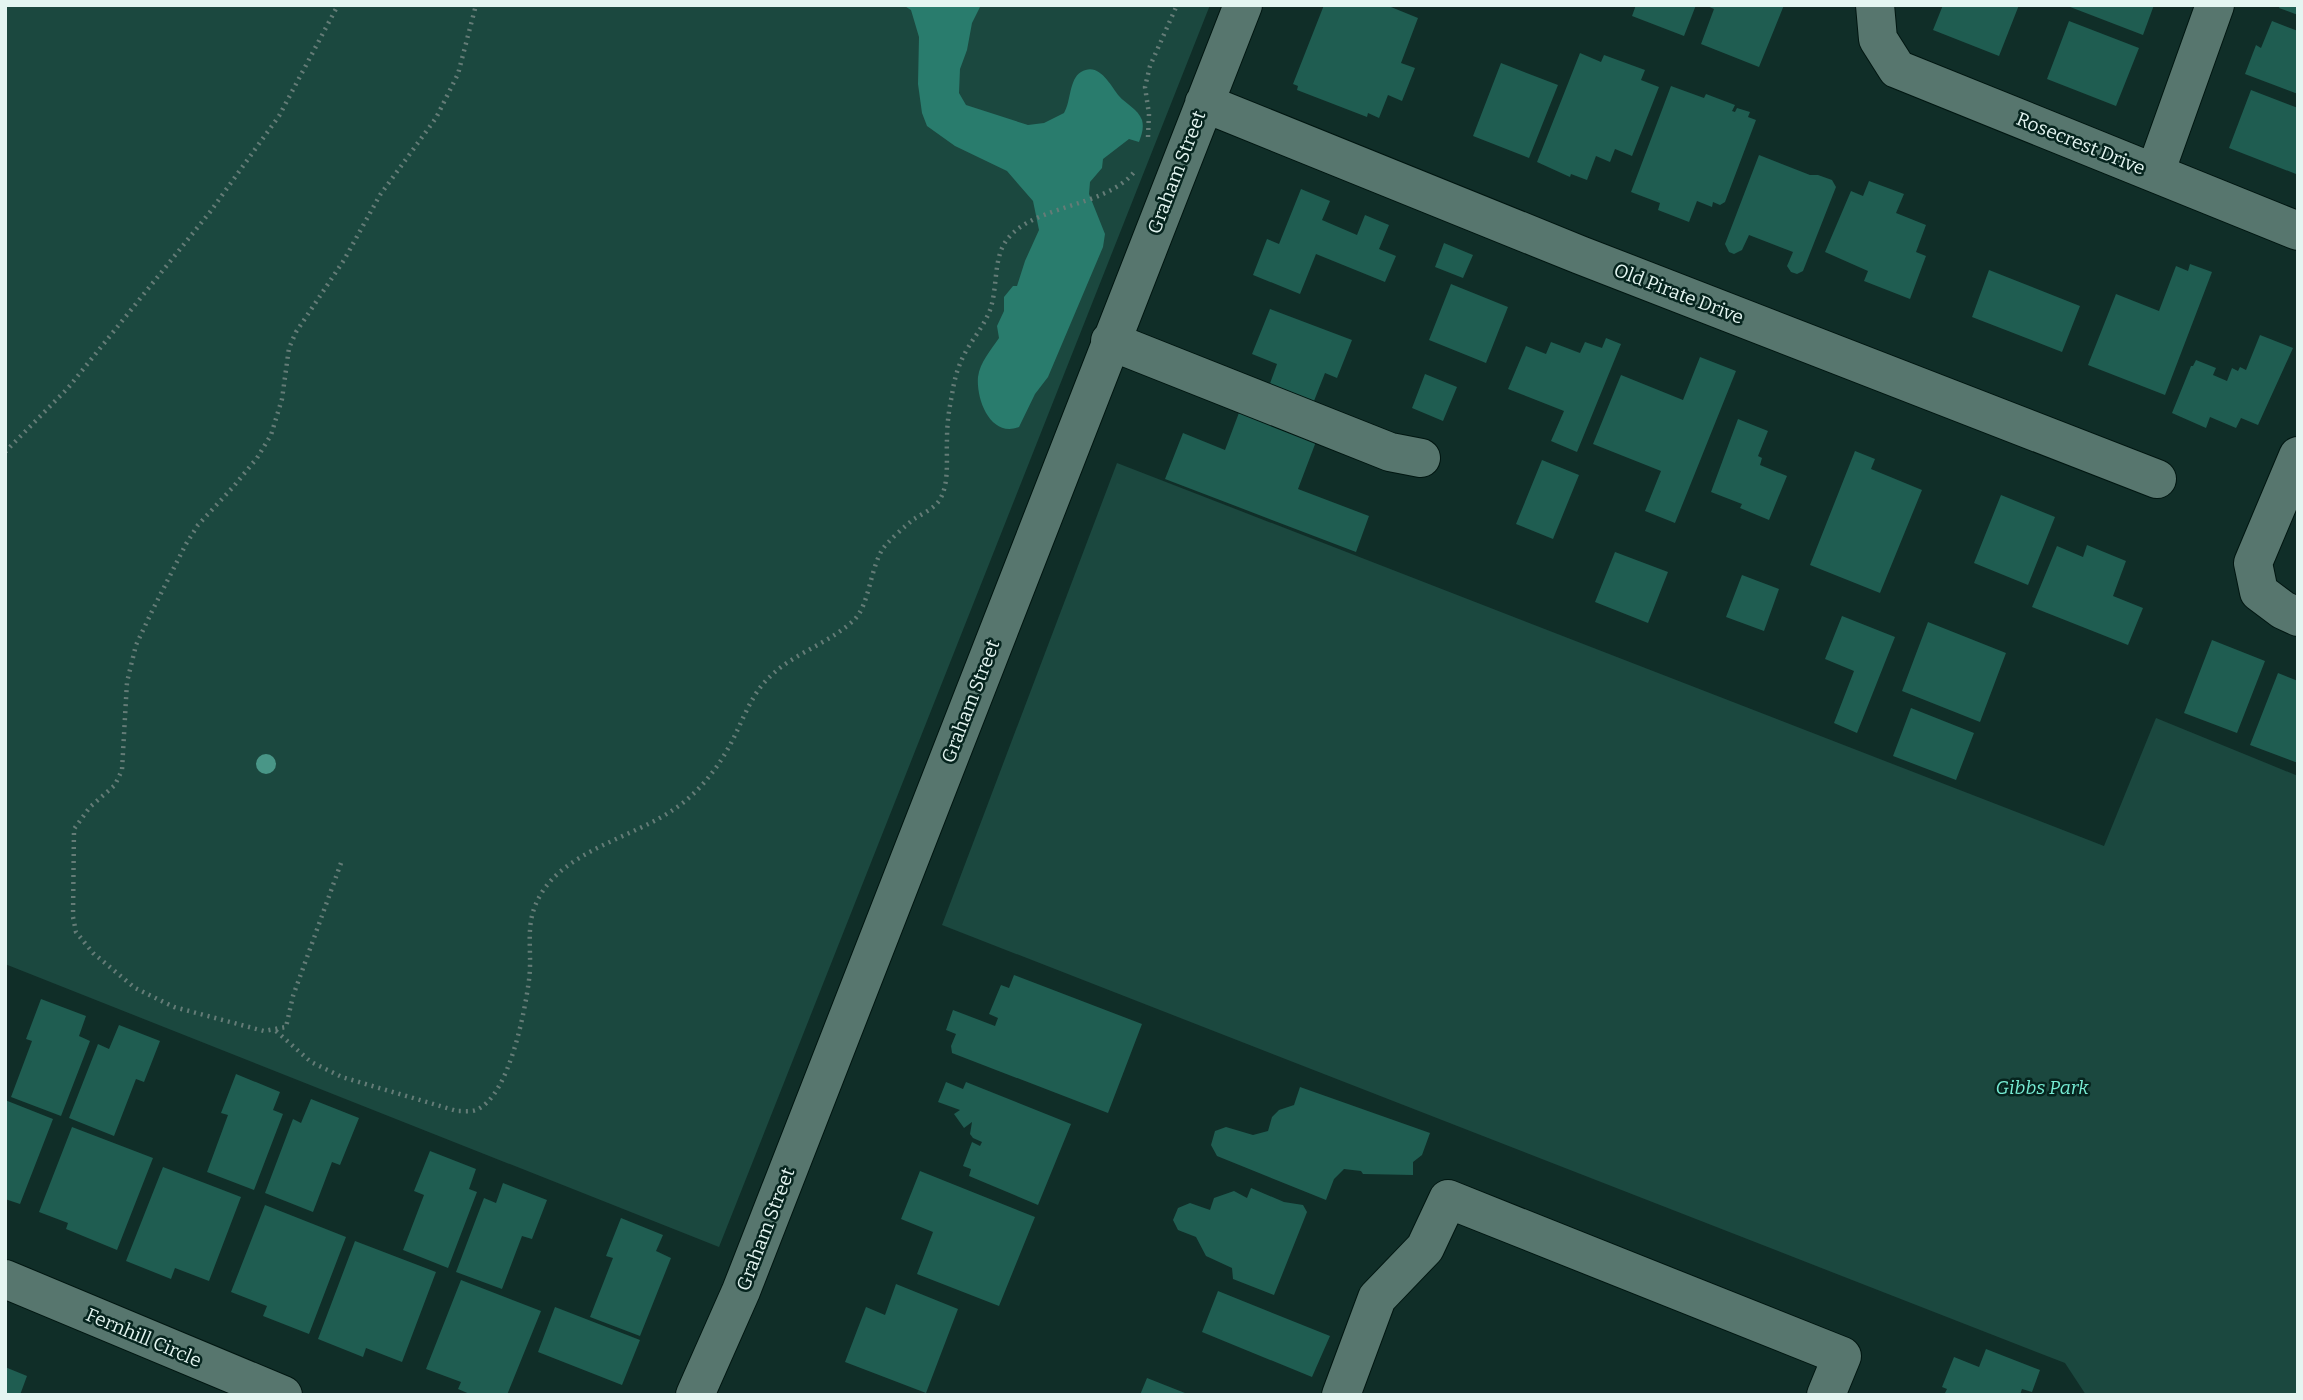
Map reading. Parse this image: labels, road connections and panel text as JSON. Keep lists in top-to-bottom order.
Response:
{
  "streets": {
    "street": [
      "Rosecrest Drive",
      "Graham Street",
      "Old Pirate Drive",
      "Fernhill Circle"
    ]
  },
  "crossings": [
    ["Graham Street", "Old Pirate Drive"]
  ],
  "parks": ["Gibbs Park"]
}
